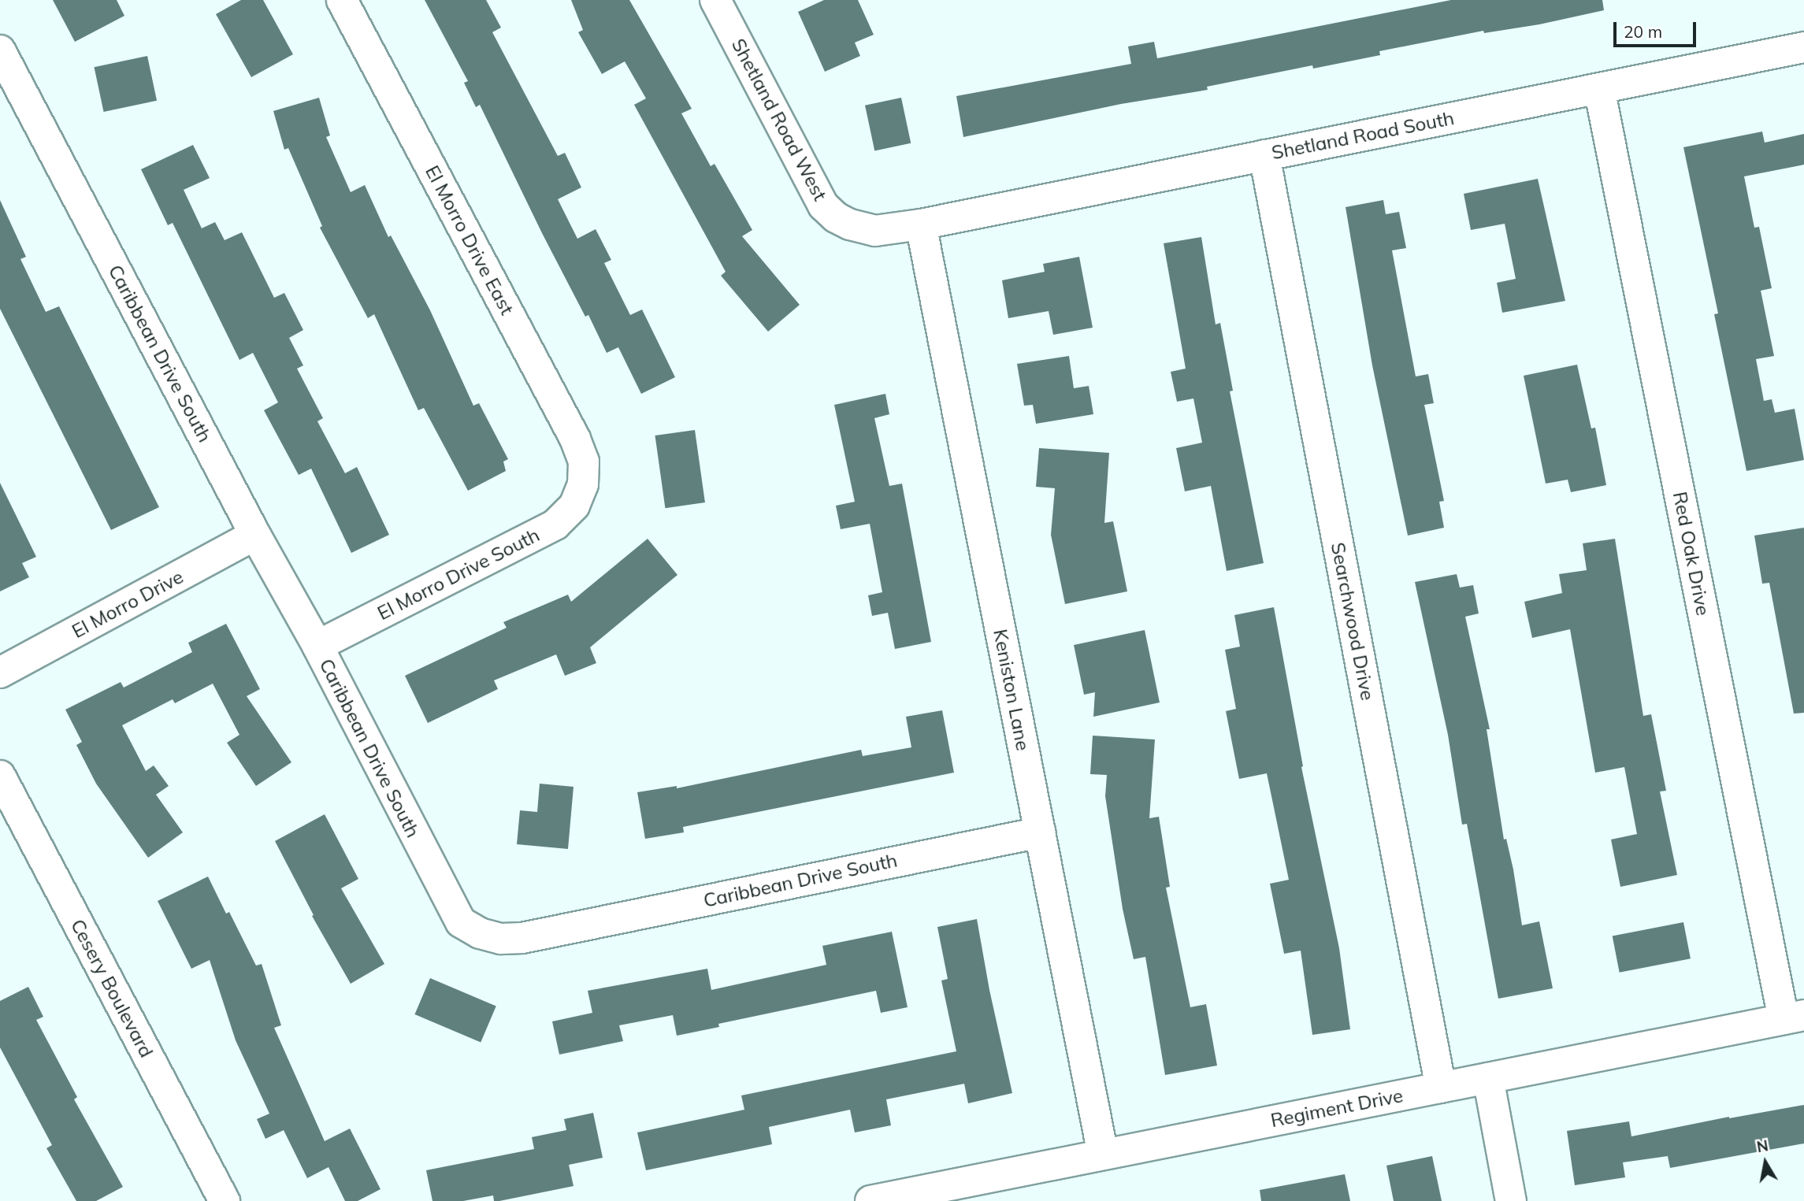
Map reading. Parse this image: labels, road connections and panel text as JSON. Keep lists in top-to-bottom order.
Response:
{
  "streets": {
    "street": [
      "Shetland Road West",
      "Shetland Road South",
      "El Morro Drive East",
      "Caribbean Drive South",
      "Red Oak Drive",
      "El Morro Drive South",
      "El Morro Drive",
      "Searchwood Drive",
      "Keniston Lane",
      "Cesery Boulevard",
      "Regiment Drive"
    ]
  },
  "crossings": [
    ["Shetland Road West", "Shetland Road South"],
    ["Shetland Road West", "Keniston Lane"],
    ["Shetland Road South", "Red Oak Drive"],
    ["Shetland Road South", "Searchwood Drive"],
    ["Shetland Road South", "Keniston Lane"],
    ["El Morro Drive East", "El Morro Drive South"],
    ["Caribbean Drive South", "El Morro Drive South"],
    ["Caribbean Drive South", "El Morro Drive"],
    ["Caribbean Drive South", "Keniston Lane"],
    ["Red Oak Drive", "Regiment Drive"],
    ["Searchwood Drive", "Regiment Drive"],
    ["Keniston Lane", "Regiment Drive"]
  ],
  "scale_bar": "20 m",
  "north": "top"
}
